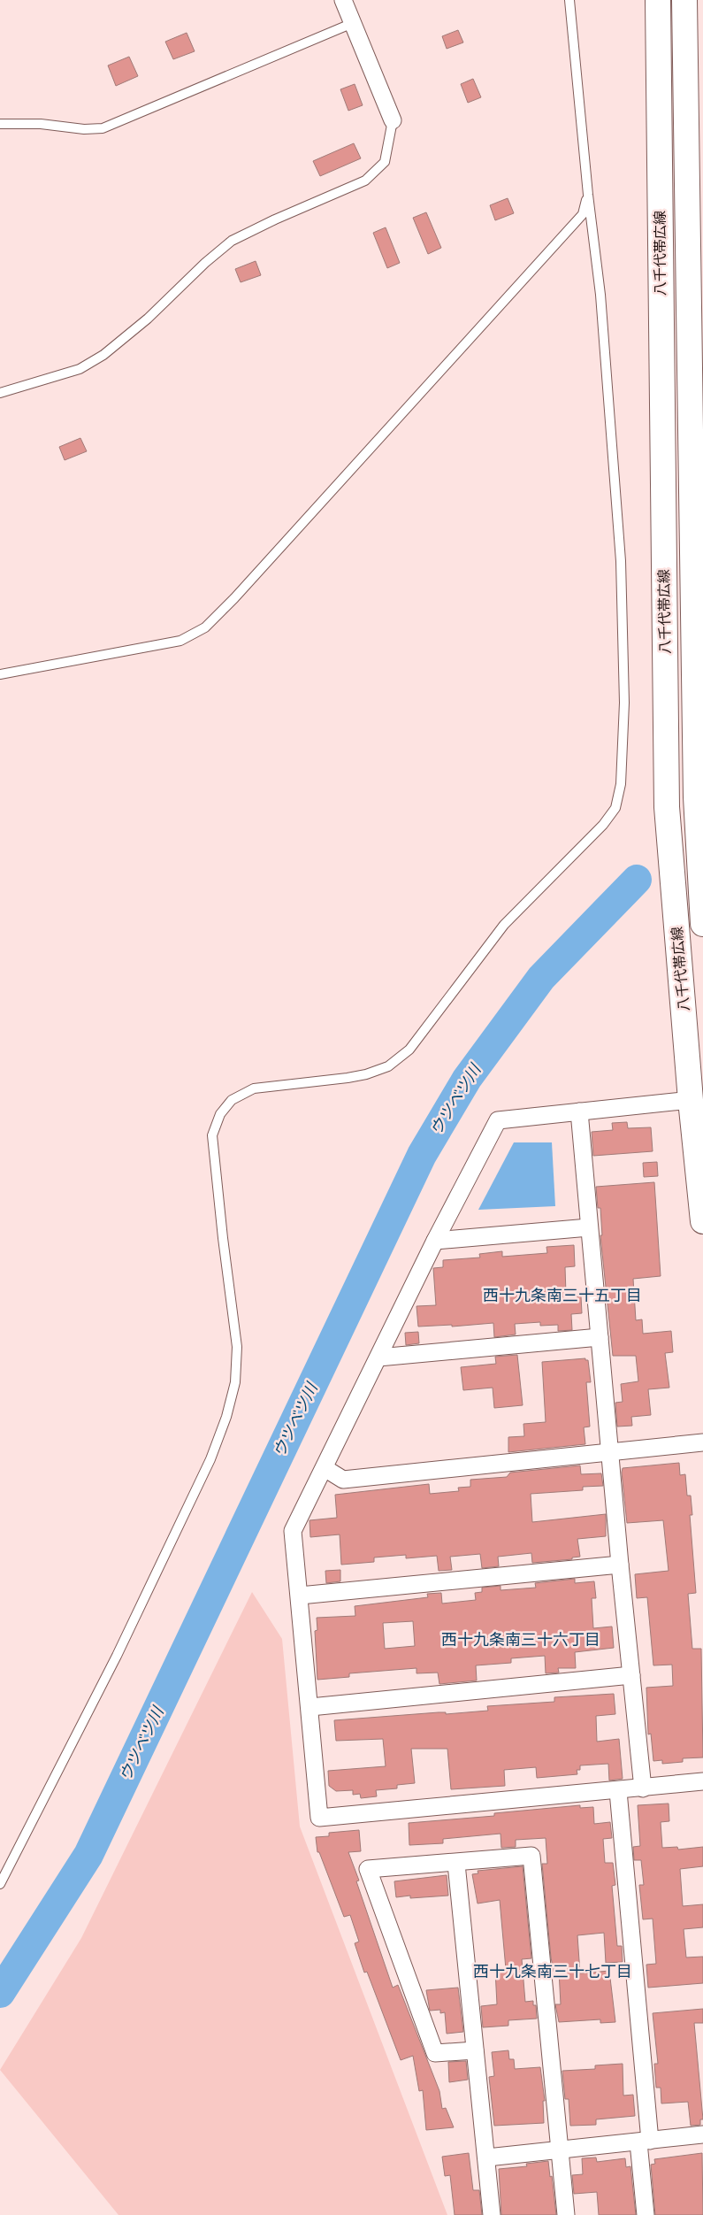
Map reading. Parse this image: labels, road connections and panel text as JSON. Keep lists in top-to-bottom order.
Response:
{
  "streets": {
    "main road": ["八千代帯広線"]
  },
  "districts": ["西十九条南三十五丁目", "西十九条南三十六丁目", "西十九条南三十七丁目"],
  "water": ["ウツベツ川"]
}
